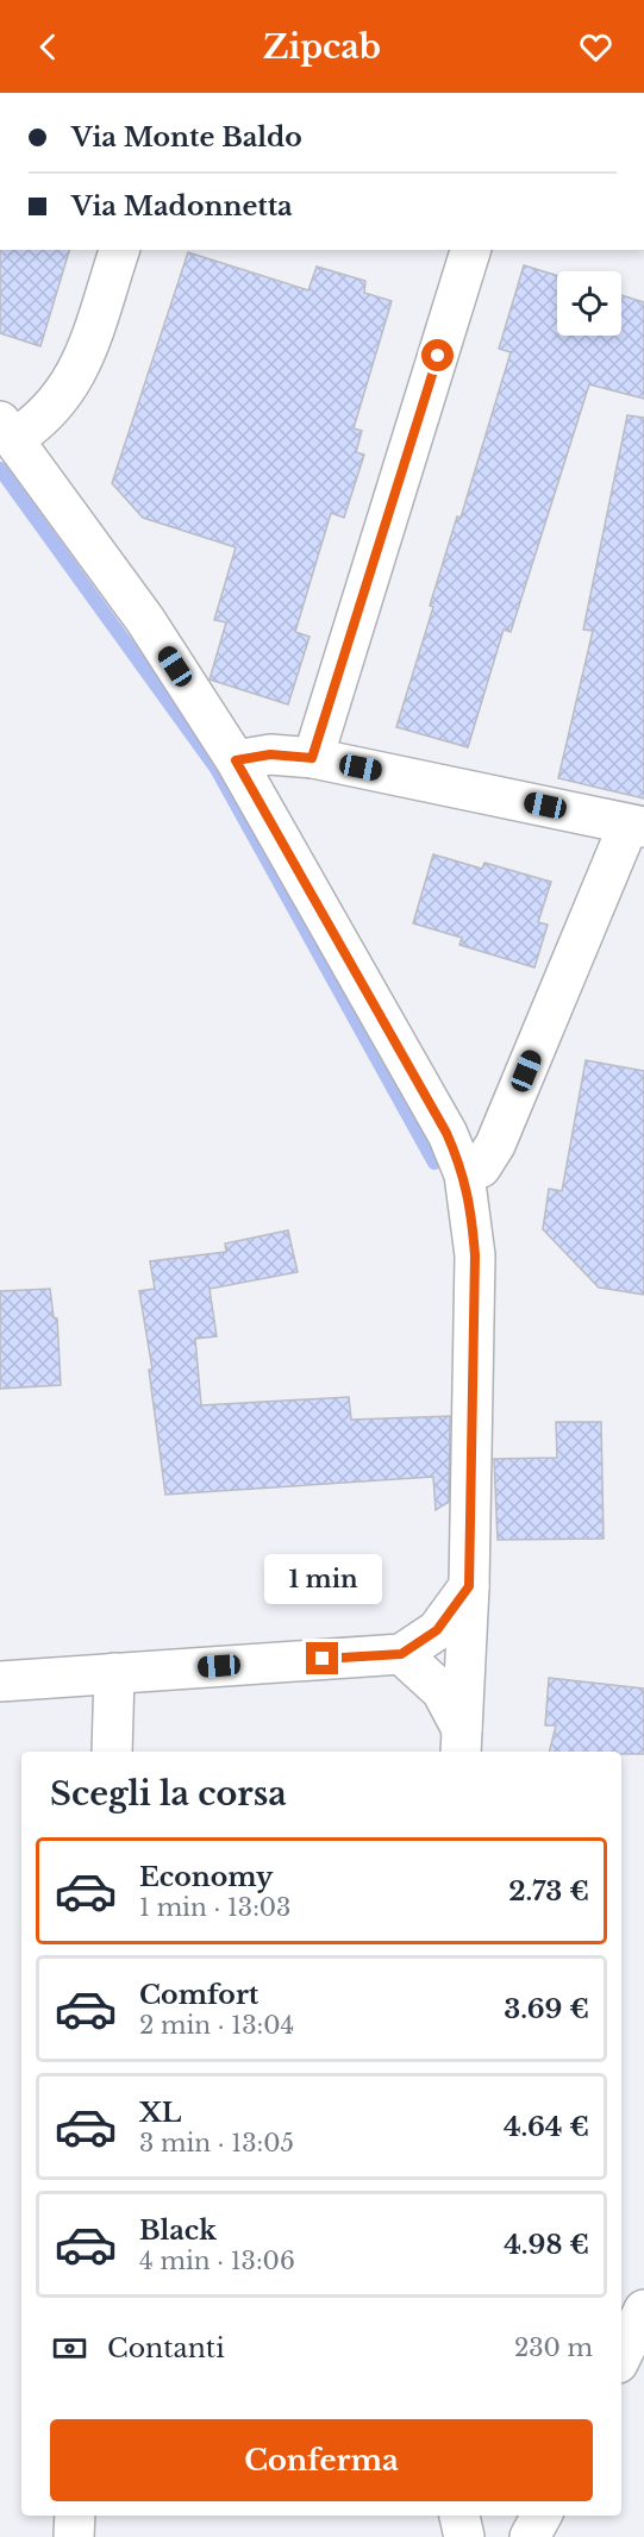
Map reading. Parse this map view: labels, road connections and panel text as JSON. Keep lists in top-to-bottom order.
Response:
{
  "page": {
    "header": "Zipcab",
    "banner": ["Via Monte Baldo", "Via Madonnetta"],
    "bubble": "1 min",
    "heading": "Scegli la corsa",
    "list": [
      {
        "name": "Economy",
        "note": "1 min · 13:03",
        "value": "2.73 €"
      },
      {
        "name": "Comfort",
        "note": "2 min · 13:04",
        "value": "3.69 €"
      },
      {
        "name": "XL",
        "note": "3 min · 13:05",
        "value": "4.64 €"
      },
      {
        "name": "Black",
        "note": "4 min · 13:06",
        "value": "4.98 €"
      }
    ],
    "pay": ["Contanti", "230 m"],
    "buttons": "Conferma"
  }
}
